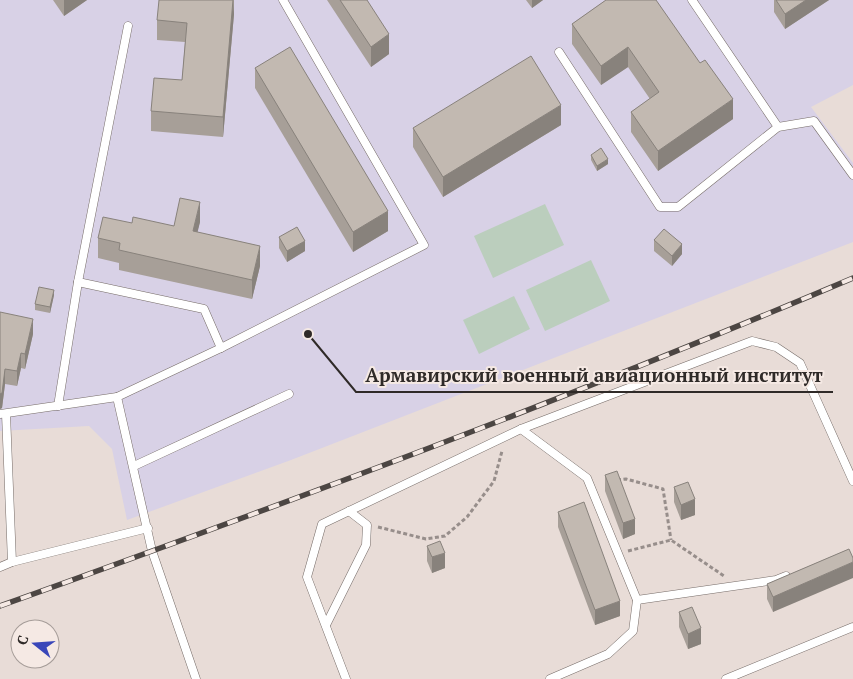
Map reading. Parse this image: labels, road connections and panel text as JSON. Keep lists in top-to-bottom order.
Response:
{
  "places": ["Армавирский военный авиационный институт"],
  "north": "left"
}
